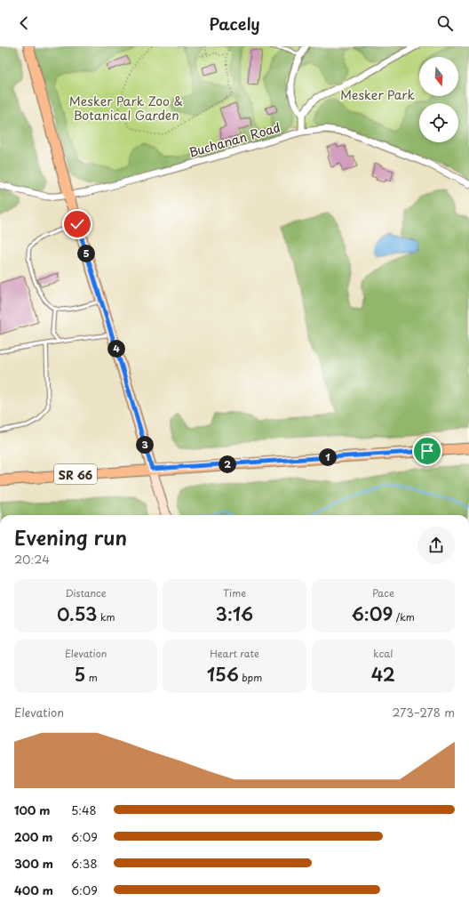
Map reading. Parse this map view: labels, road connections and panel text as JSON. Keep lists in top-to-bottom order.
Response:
{
  "streets": {
    "main road": ["SR 66"],
    "street": ["Buchanan Road"]
  },
  "parks": ["Mesker Park", "Mesker Park Zoo & Botanical Garden"],
  "north": "bottom",
  "page": {
    "header": "Pacely",
    "pins": [
      "5",
      "4",
      "3",
      "1",
      "2"
    ],
    "heading": ["Evening run", "20:24"],
    "stats": [
      ["Distance", "0.53 km"],
      ["Time", "3:16"],
      ["Pace", "6:09 /km"],
      ["Elevation", "5 m"],
      ["Heart rate", "156 bpm"],
      ["kcal", "42"]
    ],
    "chart": ["Elevation", "273–278 m"],
    "list": [
      {
        "name": "100 m",
        "note": "5:48"
      },
      {
        "name": "200 m",
        "note": "6:09"
      },
      {
        "name": "300 m",
        "note": "6:38"
      },
      {
        "name": "400 m",
        "note": "6:09"
      }
    ]
  }
}
